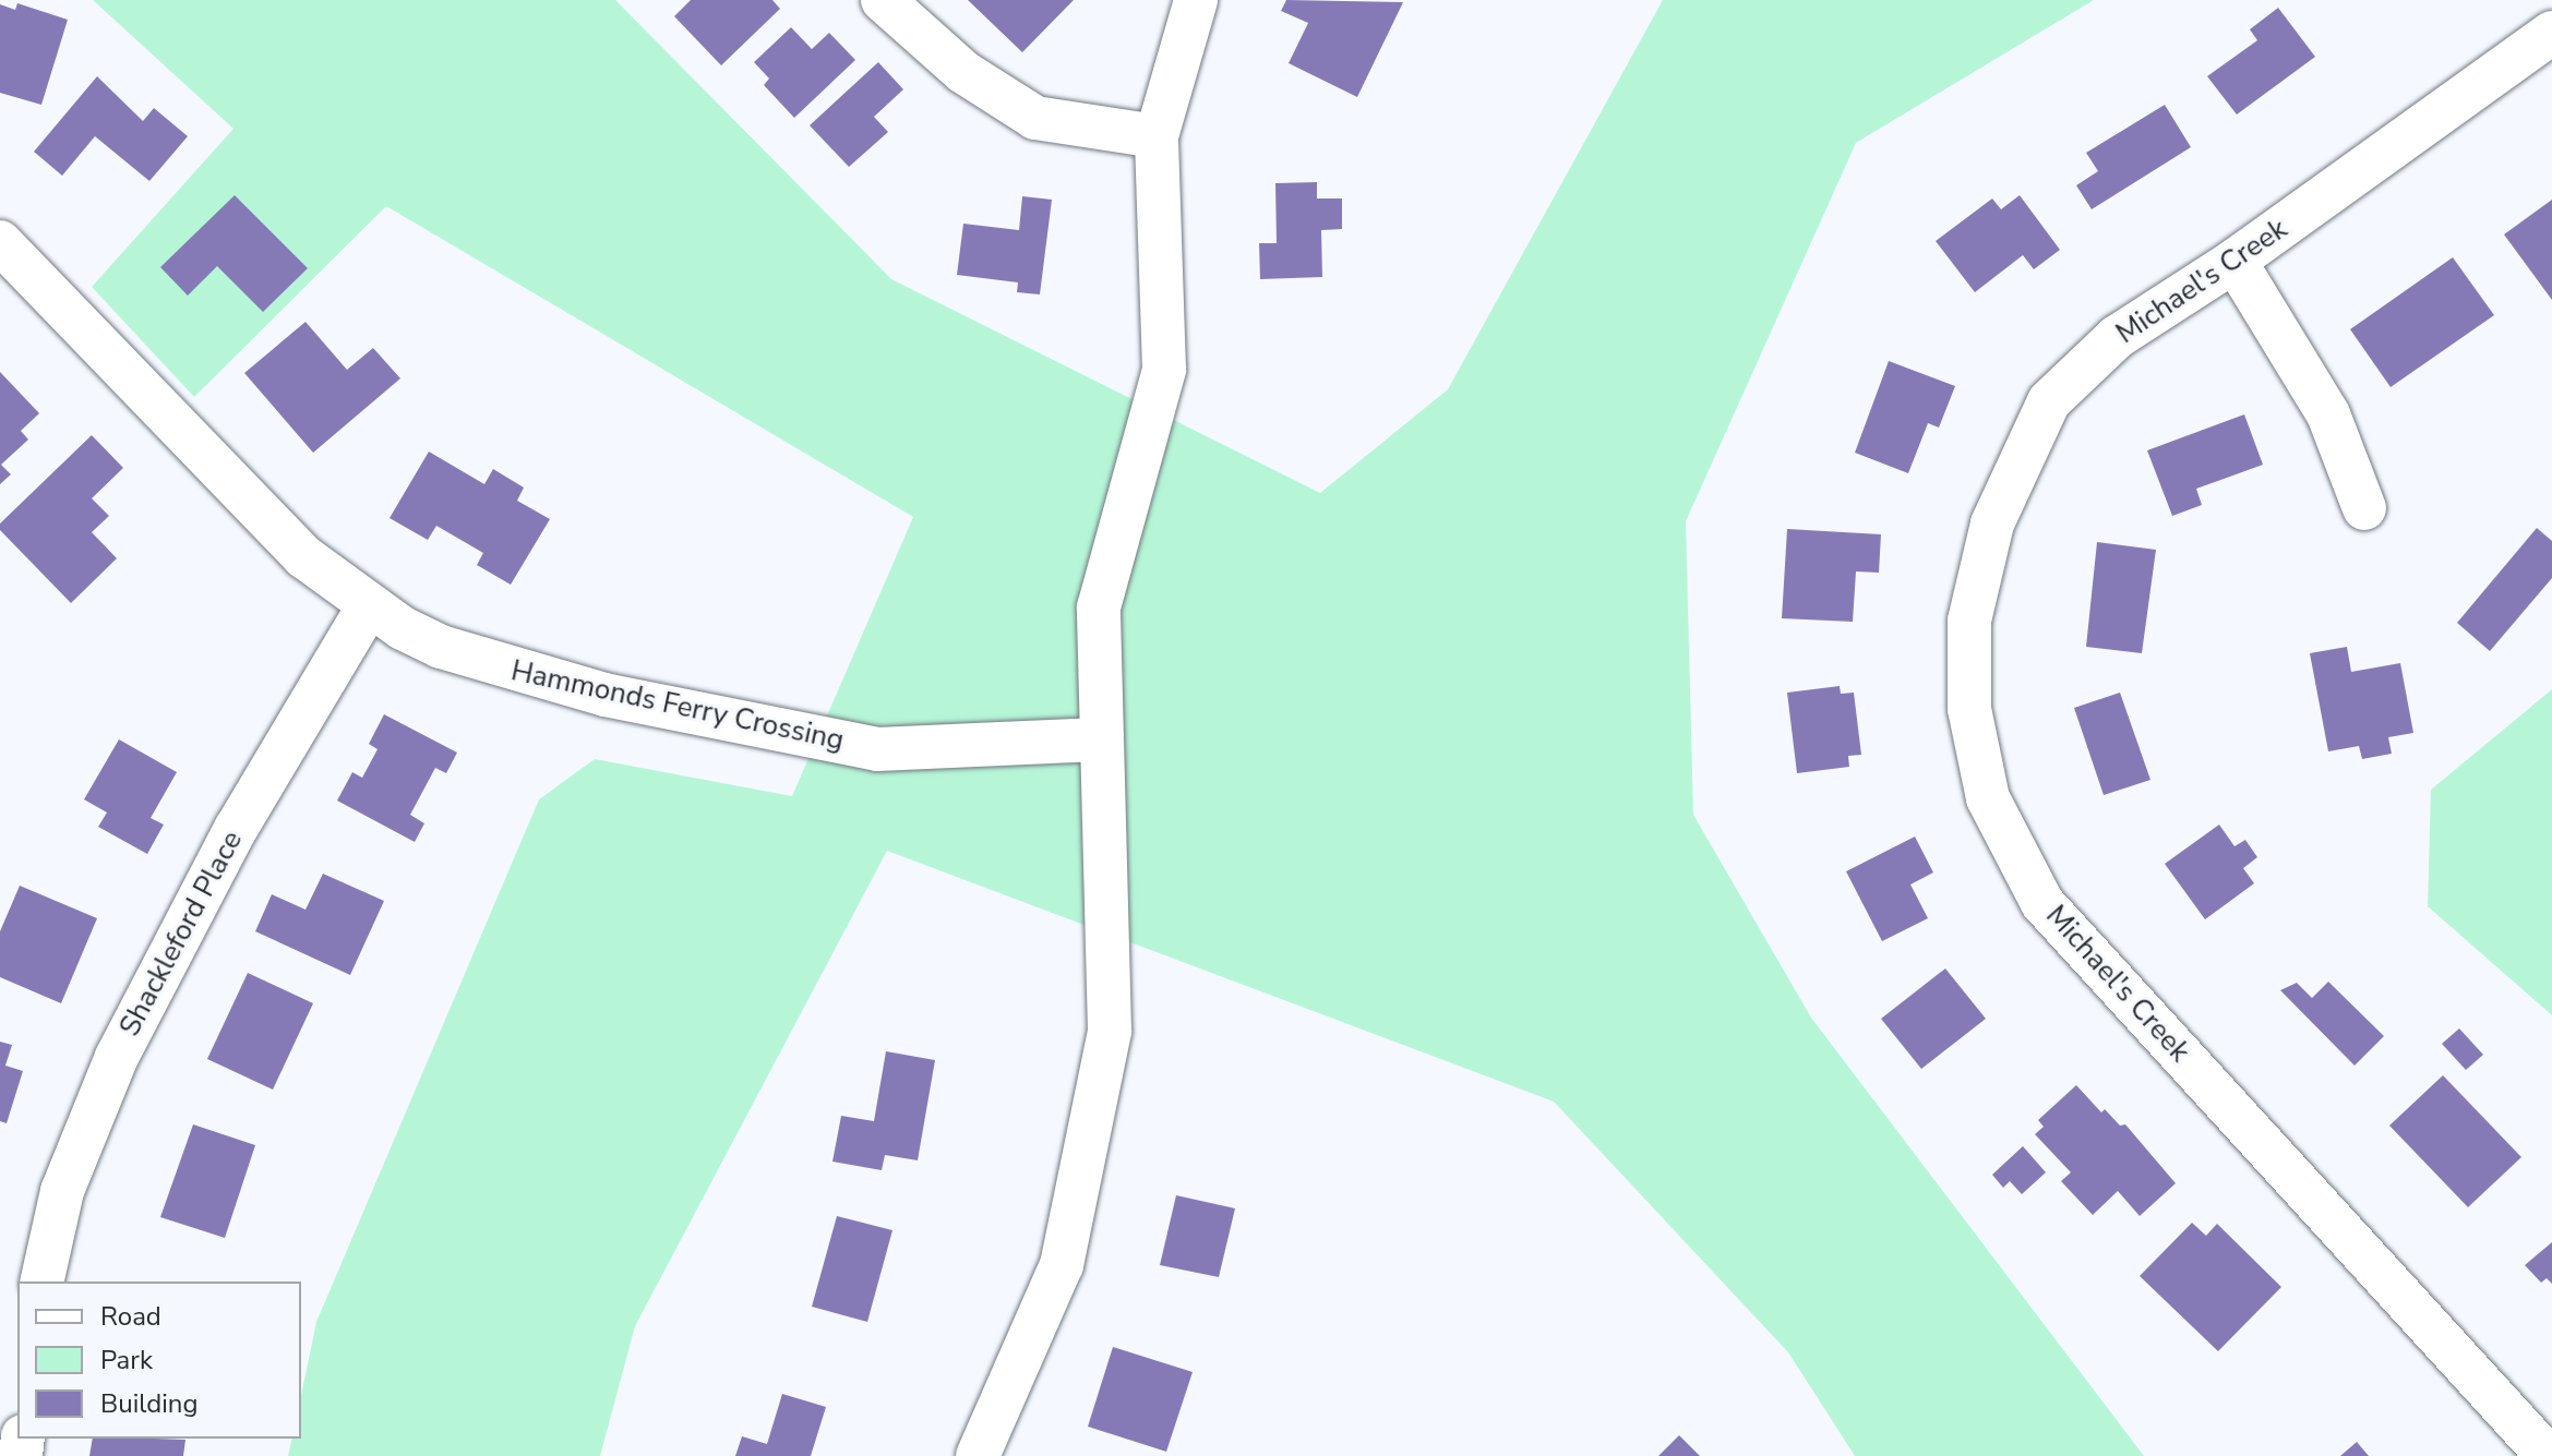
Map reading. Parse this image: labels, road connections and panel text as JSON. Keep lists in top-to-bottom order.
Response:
{
  "streets": {
    "street": ["Michael's Creek", "Hammonds Ferry Crossing", "Shackleford Place"]
  },
  "crossings": [
    ["Hammonds Ferry Crossing", "Shackleford Place"]
  ],
  "legend": ["Road", "Park", "Building"]
}
